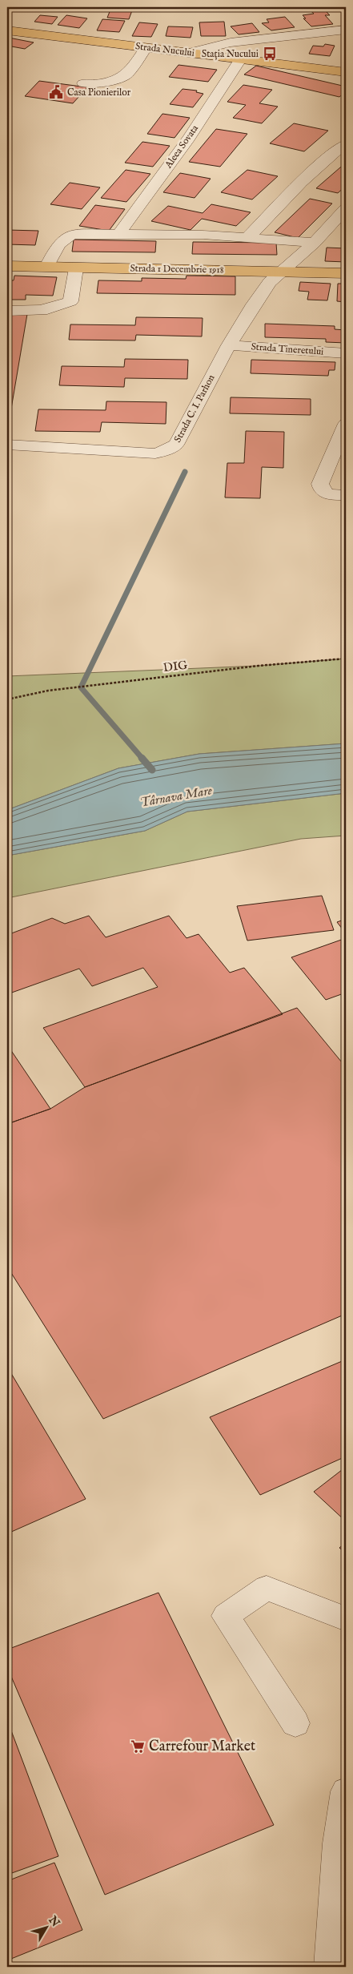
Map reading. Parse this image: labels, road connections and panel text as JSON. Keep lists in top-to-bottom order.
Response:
{
  "streets": {
    "main road": ["Strada Nucului", "Strada 1 Decembrie 1918"],
    "street": ["Aleea Sovata", "Strada Tineretului", "Strada C. I. Parhon"],
    "path": ["DIG"]
  },
  "crossings": [
    ["Strada Nucului", "Aleea Sovata"],
    ["Strada 1 Decembrie 1918", "Strada C. I. Parhon"],
    ["Strada Tineretului", "Strada C. I. Parhon"]
  ],
  "water": ["Târnava Mare"],
  "places": {
    "bus stop": ["Stația Nucului"],
    "public building": ["Casa Pionierilor"],
    "supermarket": ["Carrefour Market"]
  },
  "north": "top right"
}
